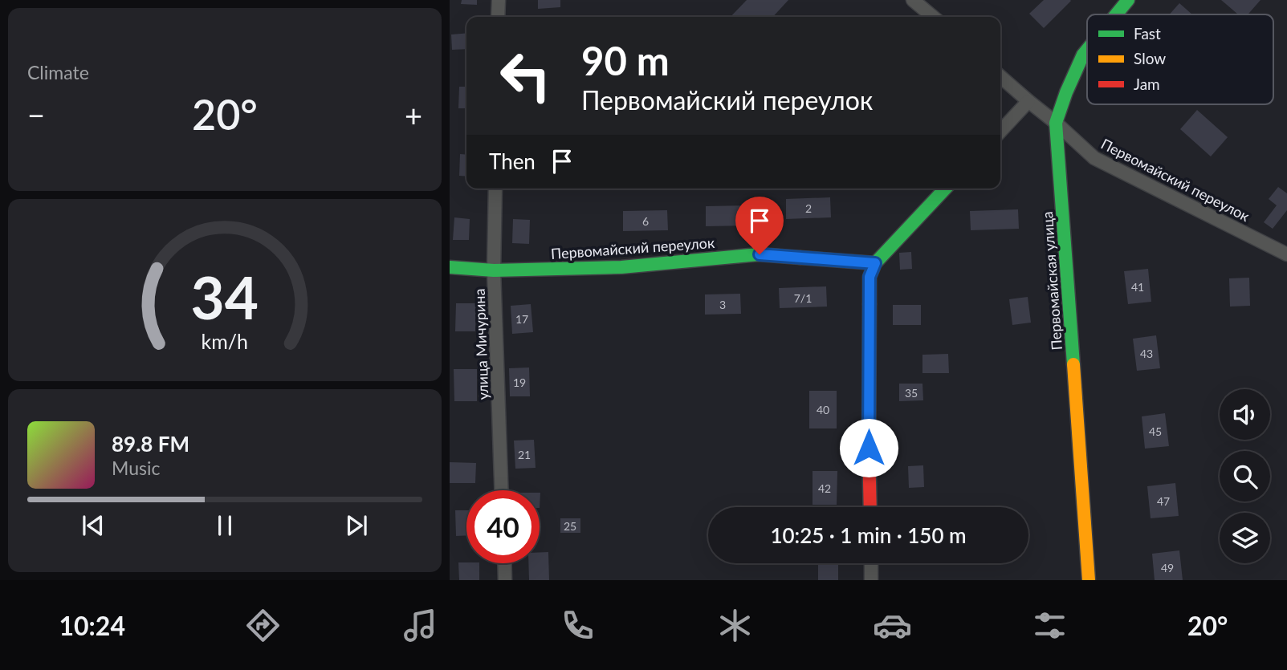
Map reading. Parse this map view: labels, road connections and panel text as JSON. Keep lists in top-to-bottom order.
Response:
{
  "streets": {
    "street": ["Первомайский переулок", "Первомайская улица", "улица Мичурина"]
  },
  "crossings": [
    ["Первомайский переулок", "Первомайская улица"],
    ["Первомайский переулок", "улица Мичурина"]
  ],
  "house_numbers": [
    "2",
    "6",
    "41",
    "7/1",
    "3",
    "17",
    "43",
    "19",
    "35",
    "40",
    "45",
    "21",
    "42",
    "47",
    "25",
    "49"
  ],
  "legend": ["Fast", "Slow", "Jam"],
  "page": {
    "tile": "Climate",
    "turn": ["90 m", "Первомайский переулок"],
    "heat": ["−", "20°", "+"],
    "then": "Then",
    "song": ["89.8 FM", "Music"],
    "limit": "40",
    "trip": "10:25 · 1 min · 150 m",
    "tabs": ["10:24", "20°"],
    "gauge": ["34", "km/h"]
  }
}
